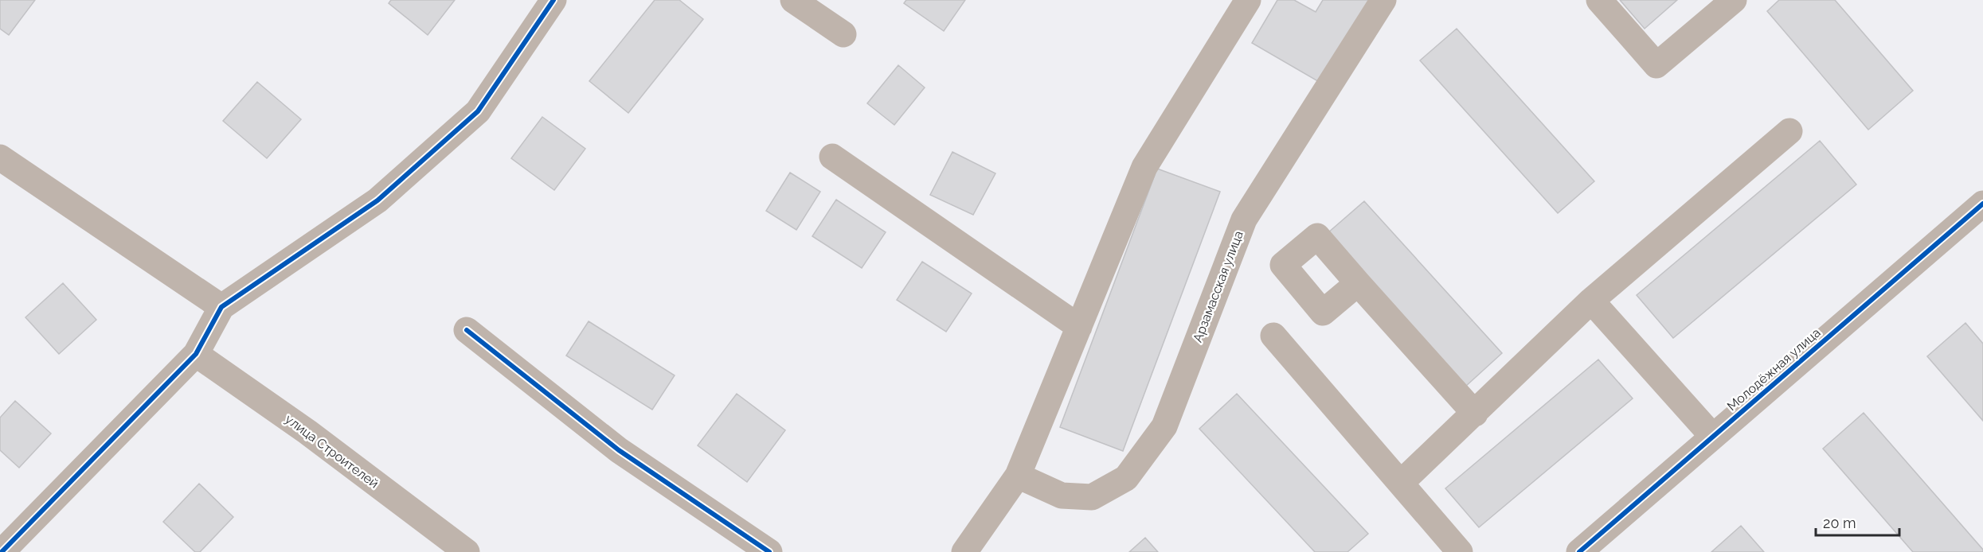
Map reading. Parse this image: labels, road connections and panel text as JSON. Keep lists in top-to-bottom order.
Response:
{
  "streets": {
    "street": ["Арзамасская улица", "Молодёжная улица", "улица Строителей"]
  },
  "scale_bar": "20 m"
}
